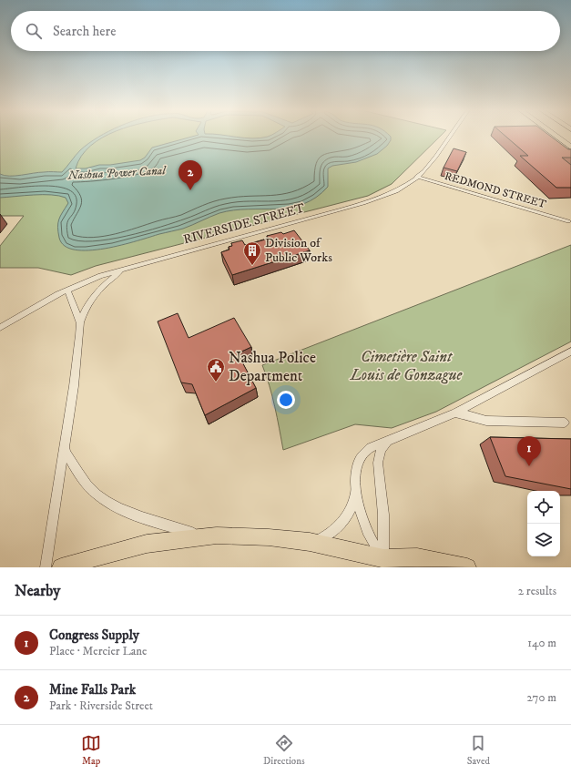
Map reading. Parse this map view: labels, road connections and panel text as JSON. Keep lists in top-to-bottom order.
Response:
{
  "streets": {
    "street": ["REDMOND STREET", "RIVERSIDE STREET"]
  },
  "crossings": [
    ["REDMOND STREET", "RIVERSIDE STREET"]
  ],
  "water": ["Nashua Power Canal"],
  "parks": ["Cimetière Saint Louis de Gonzague"],
  "places": {
    "building": ["Division of Public Works"],
    "public building": ["Nashua Police Department"]
  },
  "page": {
    "search": "Search here",
    "pins": ["2", "1"],
    "heading": ["Nearby", "2 results"],
    "list": [
      {
        "mark": "1",
        "name": "Congress Supply",
        "note": "Place · Mercier Lane",
        "value": "140 m"
      },
      {
        "mark": "2",
        "name": "Mine Falls Park",
        "note": "Park · Riverside Street",
        "value": "270 m"
      }
    ],
    "nav": ["Map", "Directions", "Saved"]
  }
}
